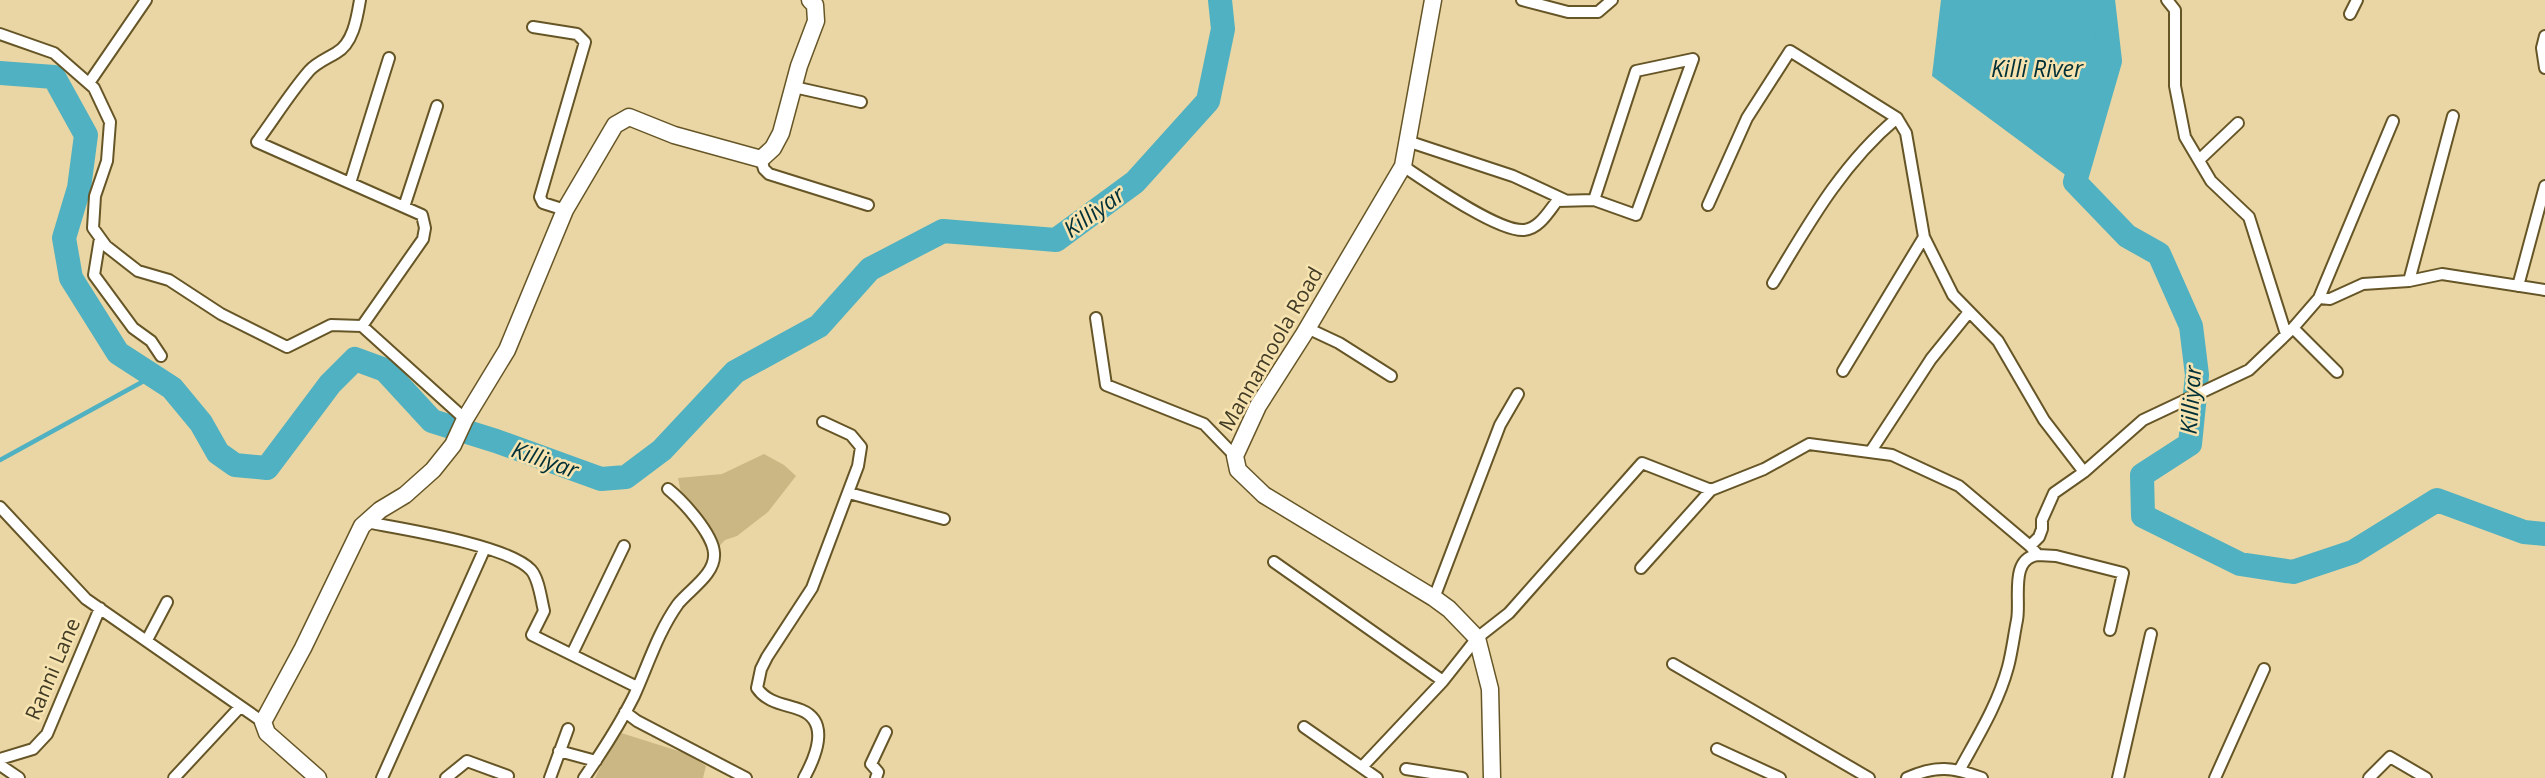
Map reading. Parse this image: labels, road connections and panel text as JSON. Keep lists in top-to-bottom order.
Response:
{
  "streets": {
    "street": ["Mannamoola Road", "Ranni Lane"]
  },
  "water": ["Killi River", "Killiyar"]
}
